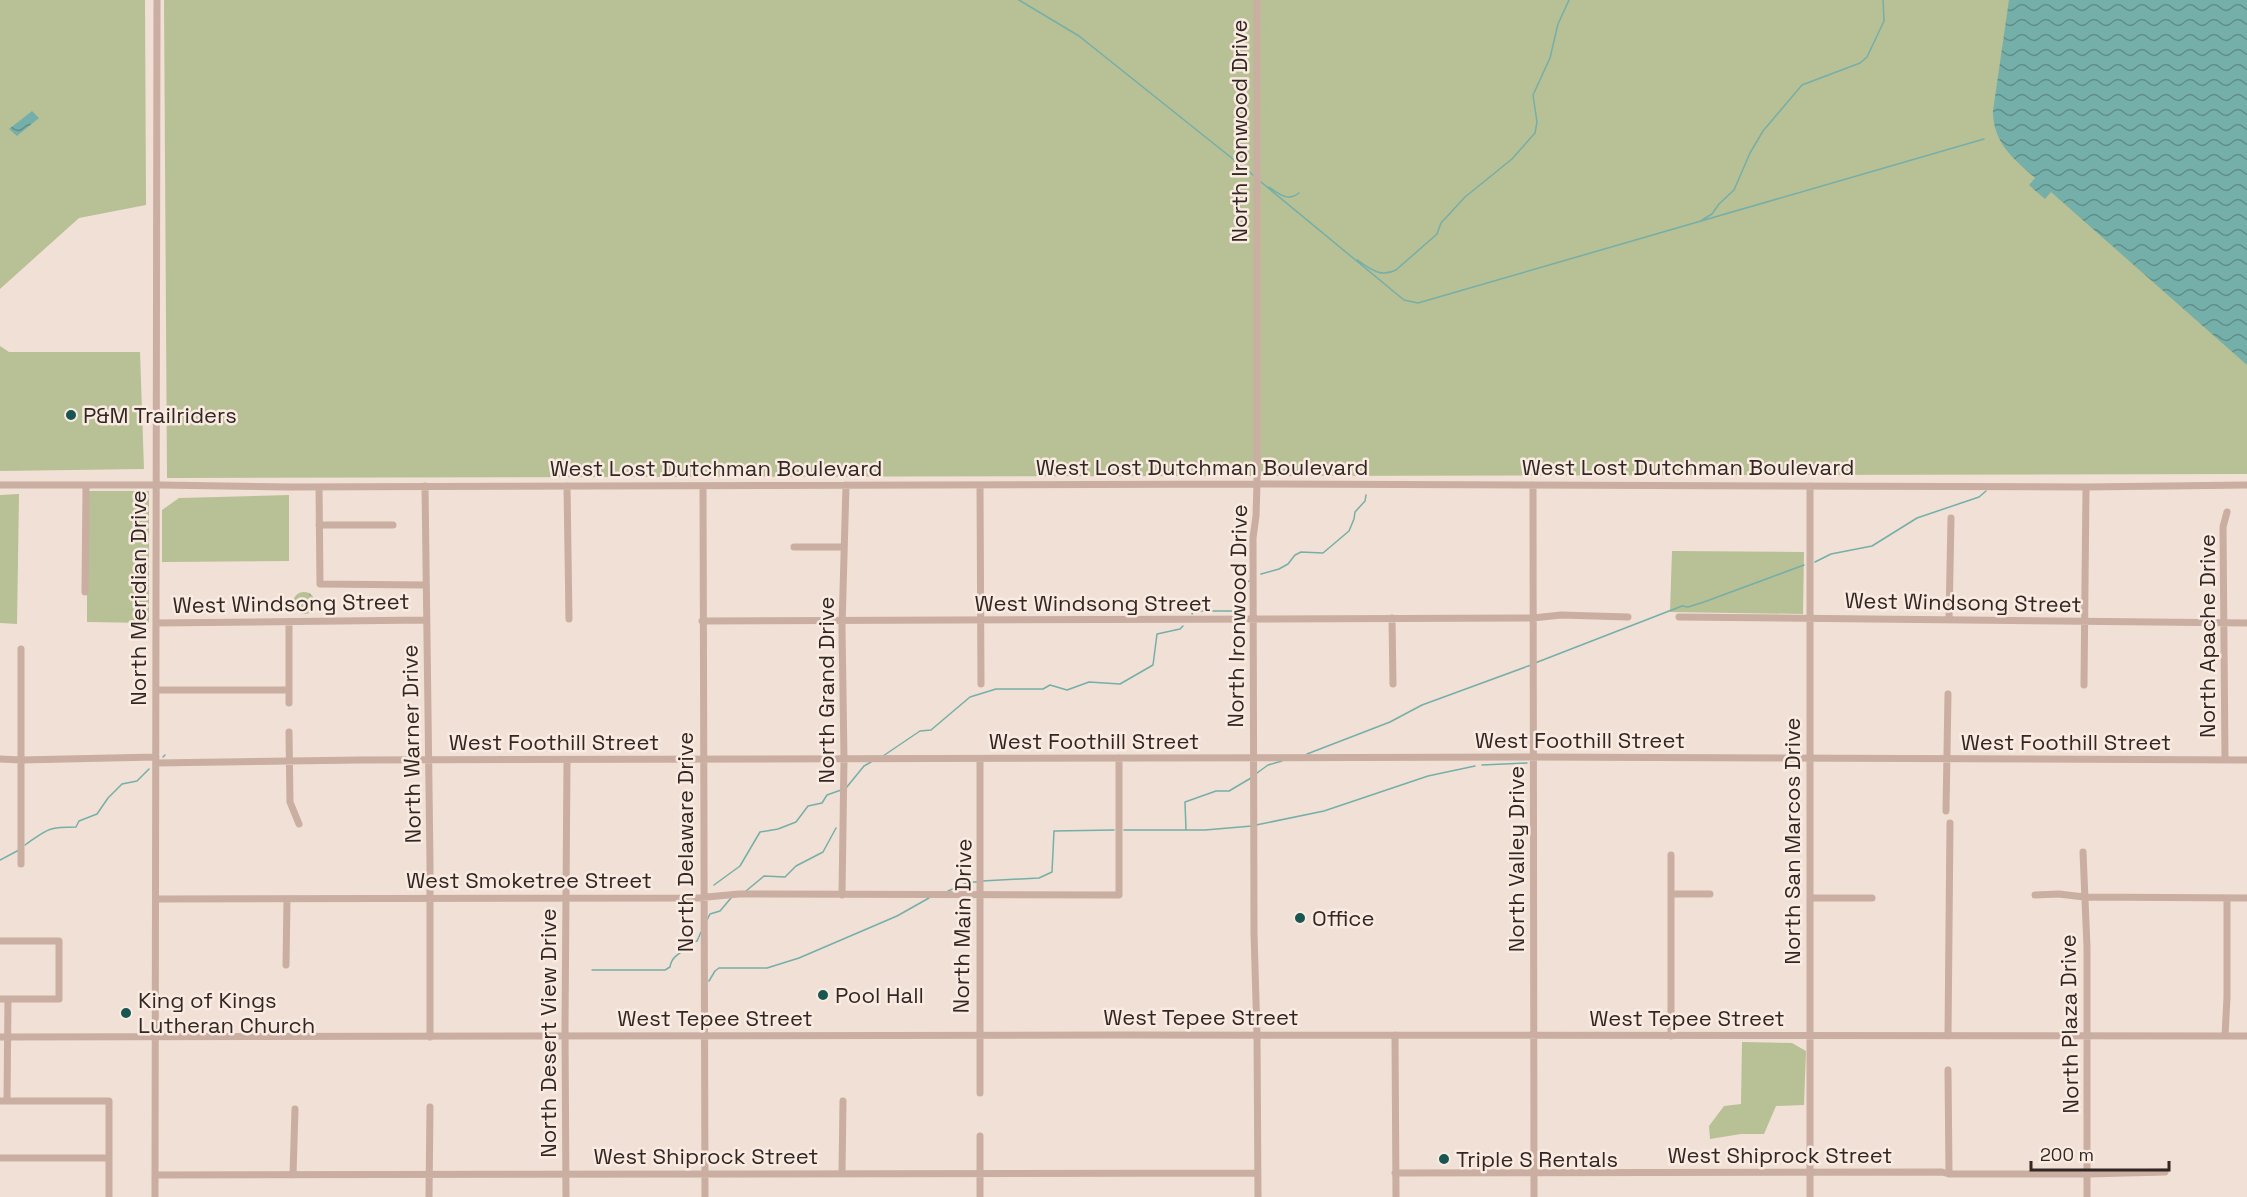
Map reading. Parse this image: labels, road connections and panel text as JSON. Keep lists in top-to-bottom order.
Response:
{
  "streets": {
    "street": [
      "North Ironwood Drive",
      "West Lost Dutchman Boulevard",
      "North Meridian Drive",
      "West Windsong Street",
      "North Apache Drive",
      "North Grand Drive",
      "West Foothill Street",
      "North Warner Drive",
      "North San Marcos Drive",
      "North Delaware Drive",
      "North Valley Drive",
      "West Smoketree Street",
      "North Main Drive",
      "West Tepee Street",
      "North Plaza Drive",
      "North Desert View Drive",
      "West Shiprock Street"
    ]
  },
  "crossings": [
    ["North Ironwood Drive", "West Lost Dutchman Boulevard"],
    ["North Ironwood Drive", "West Windsong Street"],
    ["North Ironwood Drive", "West Foothill Street"],
    ["North Ironwood Drive", "West Tepee Street"],
    ["North Ironwood Drive", "West Shiprock Street"],
    ["West Lost Dutchman Boulevard", "North Meridian Drive"],
    ["West Lost Dutchman Boulevard", "North Grand Drive"],
    ["West Lost Dutchman Boulevard", "North Warner Drive"],
    ["West Lost Dutchman Boulevard", "North San Marcos Drive"],
    ["West Lost Dutchman Boulevard", "North Delaware Drive"],
    ["West Lost Dutchman Boulevard", "North Valley Drive"],
    ["North Meridian Drive", "West Windsong Street"],
    ["North Meridian Drive", "West Foothill Street"],
    ["North Meridian Drive", "West Smoketree Street"],
    ["North Meridian Drive", "West Tepee Street"],
    ["North Meridian Drive", "West Shiprock Street"],
    ["West Windsong Street", "North Apache Drive"],
    ["West Windsong Street", "North Grand Drive"],
    ["West Windsong Street", "North Warner Drive"],
    ["West Windsong Street", "North San Marcos Drive"],
    ["West Windsong Street", "North Delaware Drive"],
    ["West Windsong Street", "North Valley Drive"],
    ["North Apache Drive", "West Foothill Street"],
    ["North Grand Drive", "West Foothill Street"],
    ["North Grand Drive", "West Smoketree Street"],
    ["West Foothill Street", "North Warner Drive"],
    ["West Foothill Street", "North San Marcos Drive"],
    ["West Foothill Street", "North Delaware Drive"],
    ["West Foothill Street", "North Valley Drive"],
    ["West Foothill Street", "West Smoketree Street"],
    ["West Foothill Street", "North Main Drive"],
    ["West Foothill Street", "North Desert View Drive"],
    ["North Warner Drive", "West Smoketree Street"],
    ["North Warner Drive", "West Tepee Street"],
    ["North San Marcos Drive", "West Tepee Street"],
    ["North San Marcos Drive", "West Shiprock Street"],
    ["North Delaware Drive", "West Smoketree Street"],
    ["North Delaware Drive", "West Tepee Street"],
    ["North Delaware Drive", "West Shiprock Street"],
    ["North Valley Drive", "West Tepee Street"],
    ["North Valley Drive", "West Shiprock Street"],
    ["West Smoketree Street", "North Main Drive"],
    ["West Smoketree Street", "North Desert View Drive"],
    ["North Main Drive", "West Tepee Street"],
    ["West Tepee Street", "North Plaza Drive"],
    ["West Tepee Street", "North Desert View Drive"],
    ["North Plaza Drive", "West Shiprock Street"],
    ["North Desert View Drive", "West Shiprock Street"]
  ],
  "places": [
    "P&M Trailriders",
    "Office",
    "Pool Hall",
    "King of Kings Lutheran Church",
    "Triple S Rentals"
  ],
  "scale_bar": "200 m"
}
